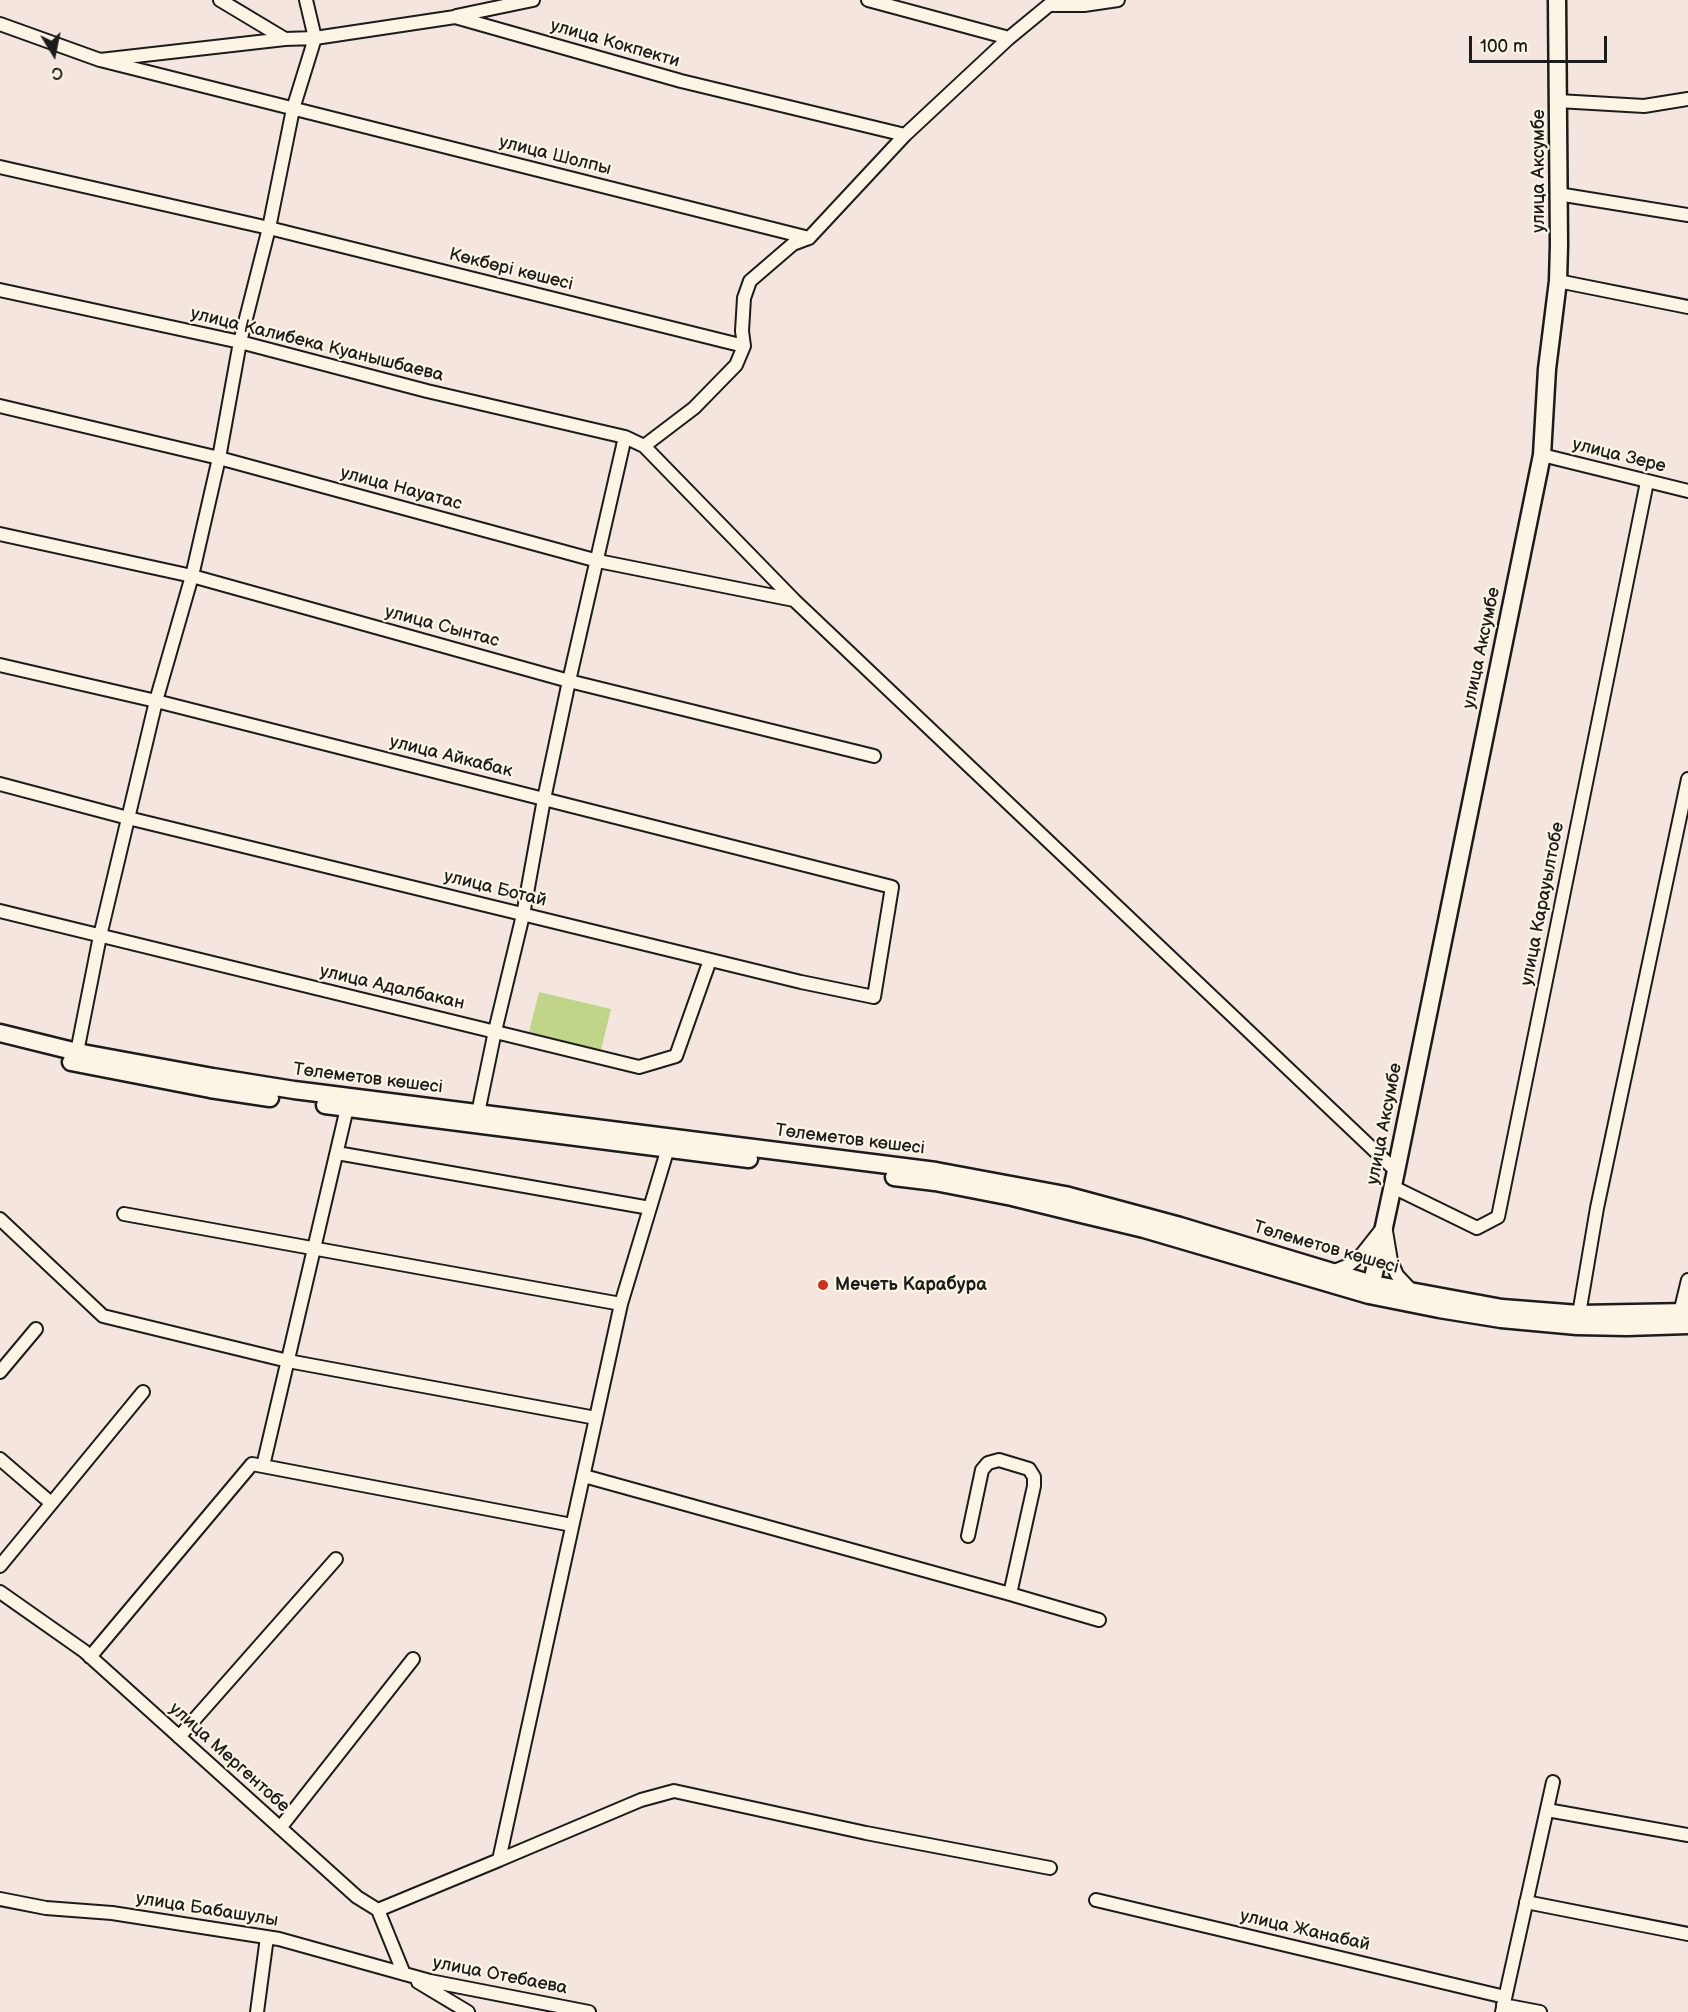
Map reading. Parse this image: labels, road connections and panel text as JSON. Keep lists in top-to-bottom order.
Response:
{
  "streets": {
    "main road": ["улица Аксумбе", "Төлеметов көшесі"],
    "street": [
      "улица Кокпекти",
      "улица Шолпы",
      "Көкбөрі көшесі",
      "улица Калибека Куанышбаева",
      "улица Зере",
      "улица Науатас",
      "улица Сынтас",
      "улица Айкабак",
      "улица Ботай",
      "улица Карауылтобе",
      "улица Адалбакан",
      "улица Мергентобе",
      "улица Бабашулы",
      "улица Жанабай",
      "улица Отебаева"
    ]
  },
  "crossings": [
    ["улица Кокпекти", "улица Шолпы"],
    ["улица Аксумбе", "улица Калибека Куанышбаева"],
    ["улица Аксумбе", "улица Зере"],
    ["улица Аксумбе", "улица Карауылтобе"],
    ["улица Аксумбе", "Төлеметов көшесі"],
    ["улица Калибека Куанышбаева", "улица Науатас"],
    ["улица Калибека Куанышбаева", "улица Карауылтобе"],
    ["улица Зере", "улица Карауылтобе"],
    ["улица Айкабак", "улица Ботай"],
    ["улица Ботай", "улица Адалбакан"],
    ["улица Бабашулы", "улица Отебаева"]
  ],
  "places": ["Мечеть Карабура"],
  "scale_bar": "100 m",
  "north": "bottom"
}
